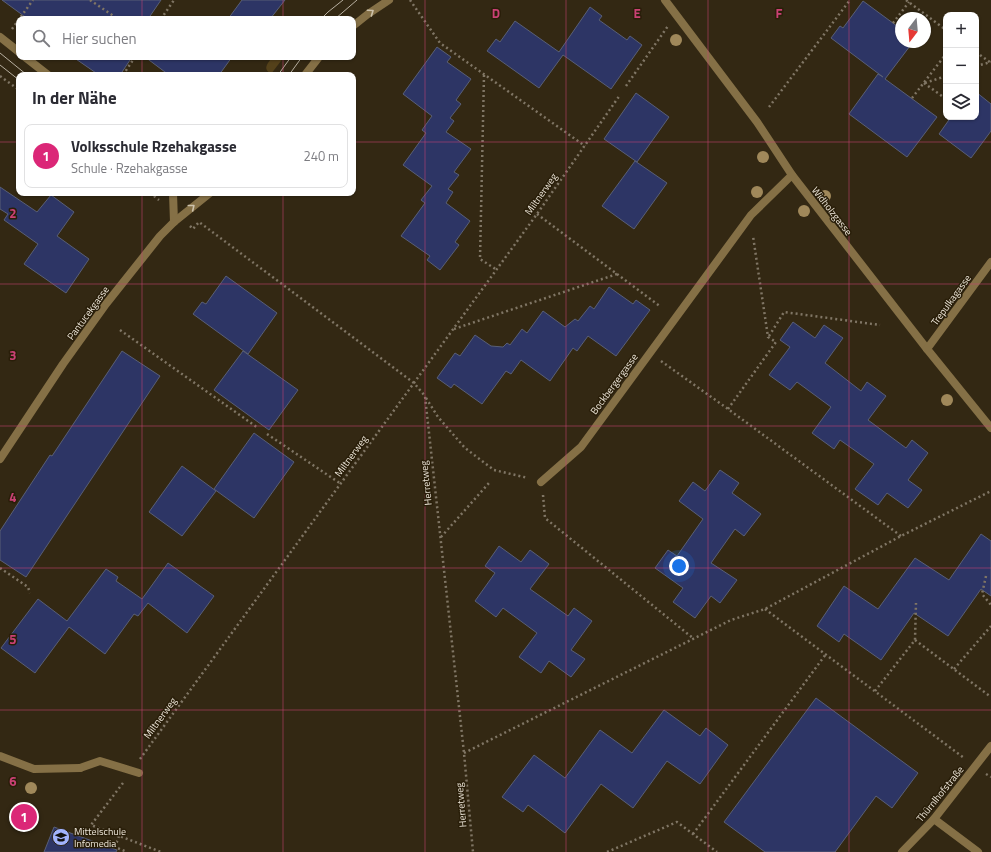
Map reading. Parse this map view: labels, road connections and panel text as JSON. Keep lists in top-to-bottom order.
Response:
{
  "streets": {
    "street": [
      "Widholzgasse",
      "Trepulkagasse",
      "Pantucekgasse",
      "Bockbergergasse",
      "Thürnlhofstraße"
    ],
    "path": ["Miltnerweg", "Herretweg"]
  },
  "crossings": [
    ["Widholzgasse", "Trepulkagasse"],
    ["Widholzgasse", "Bockbergergasse"]
  ],
  "places": {
    "school or university": ["Mittelschule Infomedia"]
  },
  "north": "bottom",
  "page": {
    "map_buttons": ["+", "−"],
    "search": "Hier suchen",
    "heading": "In der Nähe",
    "list": [
      {
        "mark": "1",
        "name": "Volksschule Rzehakgasse",
        "note": "Schule · Rzehakgasse",
        "value": "240 m"
      }
    ],
    "pins": "1"
  },
  "grid": {
    "columns": ["D", "E", "F"],
    "rows": [
      "2",
      "3",
      "4",
      "5",
      "6"
    ]
  }
}
